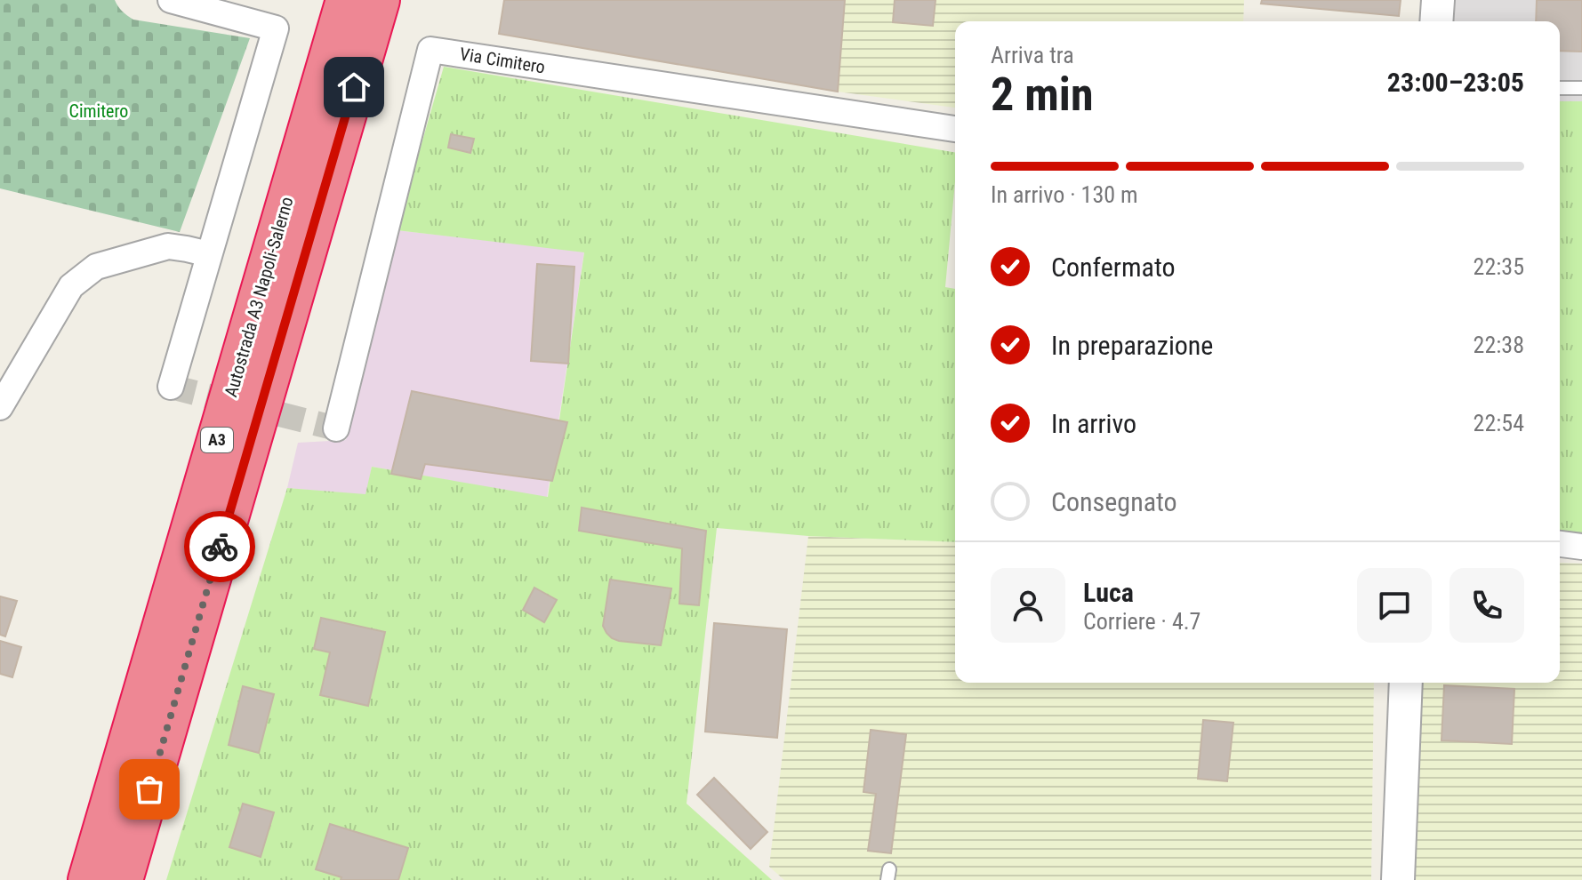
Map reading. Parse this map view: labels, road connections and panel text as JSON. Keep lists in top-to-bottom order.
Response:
{
  "streets": {
    "highway": ["Autostrada A3 Napoli-Salerno", "A3"],
    "street": ["Via Cimitero"]
  },
  "parks": ["Cimitero"],
  "page": {
    "heading": ["2 min", "Arriva tra", "23:00–23:05"],
    "panel": ["Luca", "Corriere · 4.7"],
    "bar": "In arrivo · 130 m",
    "list": [
      ["Confermato", "22:35"],
      ["In preparazione", "22:38"],
      ["In arrivo", "22:54"],
      "Consegnato"
    ]
  }
}
